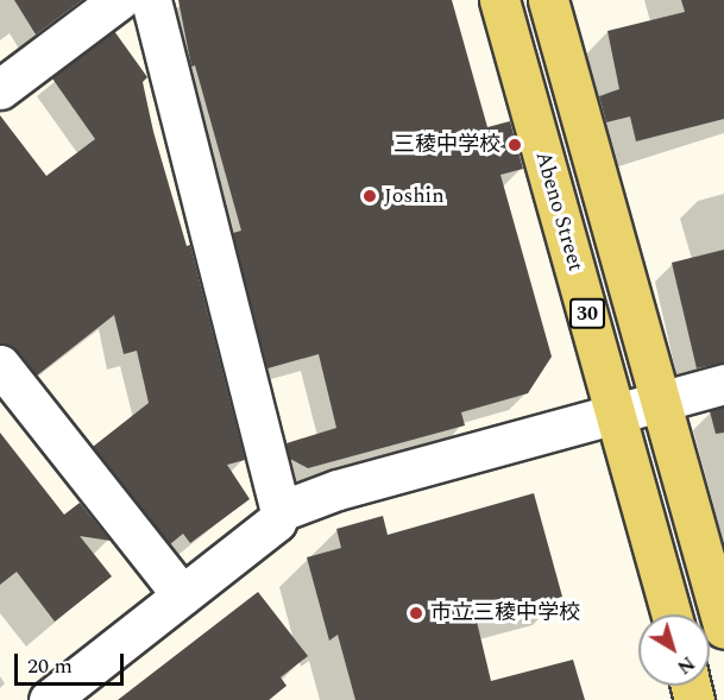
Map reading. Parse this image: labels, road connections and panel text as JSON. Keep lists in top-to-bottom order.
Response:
{
  "streets": {
    "main road": ["Abeno Street", "30"]
  },
  "places": ["三稜中学校", "Joshin", "市立三稜中学校"],
  "scale_bar": "20 m",
  "north": "bottom right"
}
